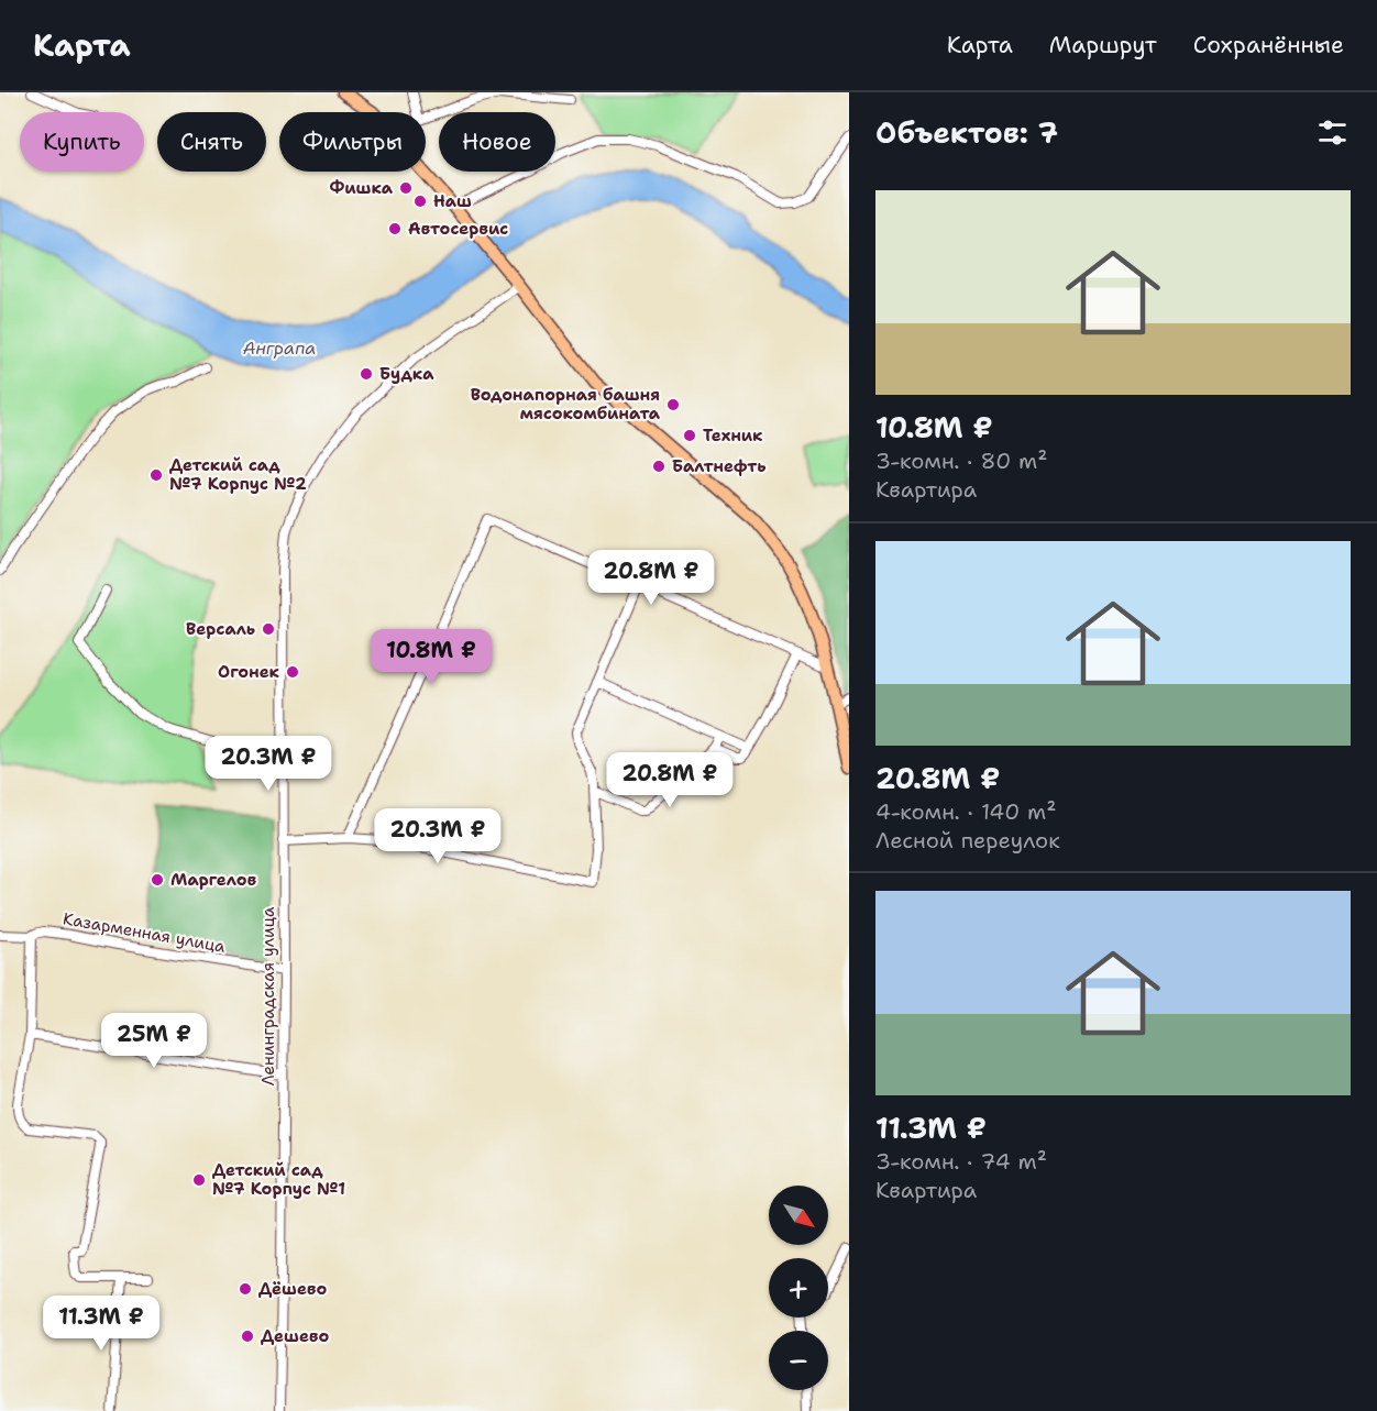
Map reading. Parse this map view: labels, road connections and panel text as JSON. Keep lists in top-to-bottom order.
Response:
{
  "streets": {
    "street": ["Казарменная улица", "Ленинградская улица"]
  },
  "crossings": [
    ["Казарменная улица", "Ленинградская улица"]
  ],
  "water": ["Анграпа"],
  "places": [
    "Фишка",
    "Наш",
    "Автосервис",
    "Будка",
    "Водонапорная башня мясокомбината",
    "Техник",
    "Балтнефть",
    "Детский сад №7 Корпус №2",
    "Версаль",
    "Огонек",
    "Маргелов",
    "Детский сад №7 Корпус №1",
    "Дёшево",
    "Дешево"
  ],
  "north": "bottom right",
  "page": {
    "header": "Карта",
    "nav": ["Карта", "Маршрут", "Сохранённые"],
    "heading": "Объектов: 7",
    "chip": [
      "Купить",
      "Снять",
      "Фильтры",
      "Новое"
    ],
    "list": [
      {
        "name": "10.8M ₽",
        "note": "3-комн. · 80 m² · Квартира"
      },
      {
        "name": "20.8M ₽",
        "note": "4-комн. · 140 m² · Лесной переулок"
      },
      {
        "name": "11.3M ₽",
        "note": "3-комн. · 74 m² · Квартира"
      }
    ],
    "price": [
      "20.8M ₽",
      "10.8M ₽",
      "20.3M ₽",
      "20.8M ₽",
      "20.3M ₽",
      "25M ₽",
      "11.3M ₽"
    ],
    "map_buttons": ["+", "−"]
  }
}
